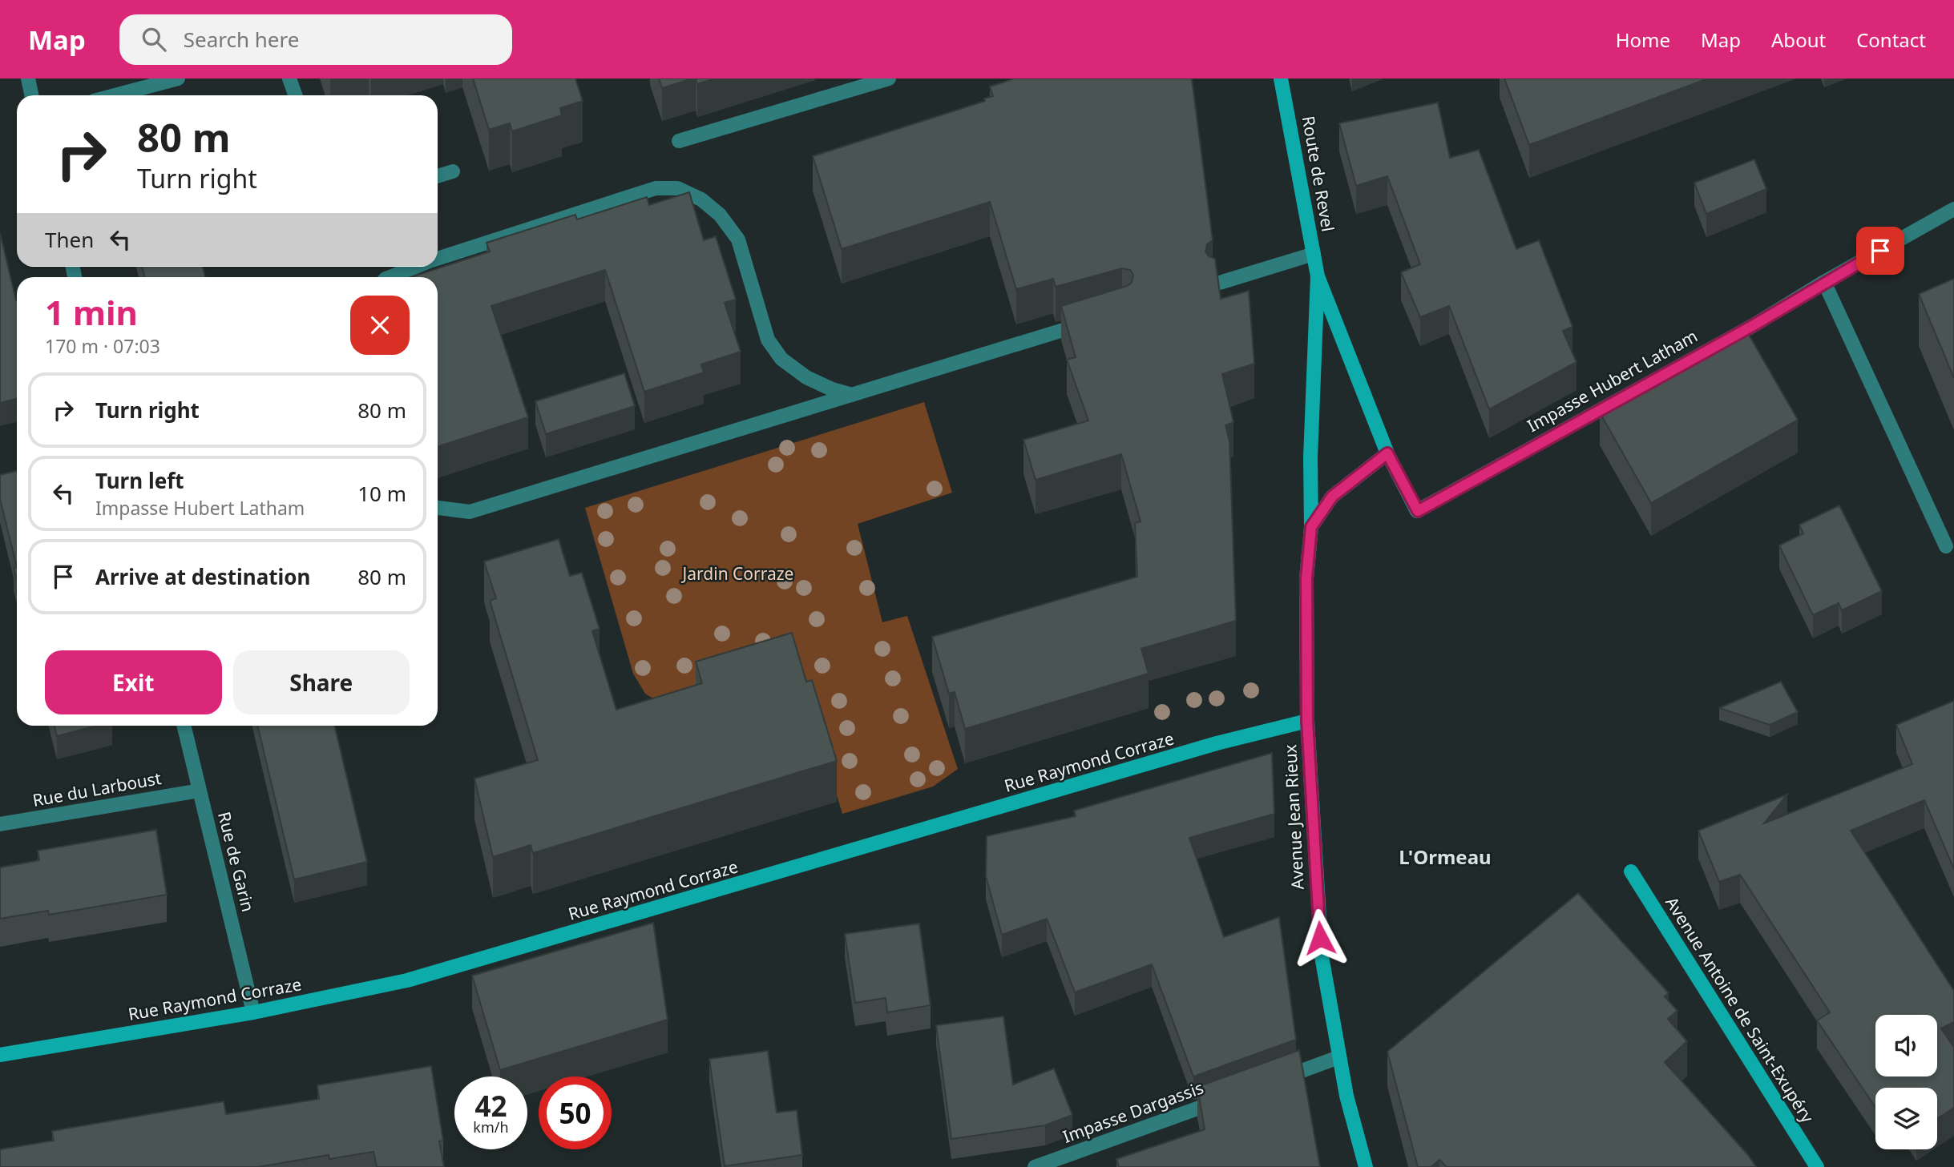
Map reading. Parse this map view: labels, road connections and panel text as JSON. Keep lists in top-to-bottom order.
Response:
{
  "streets": {
    "main road": [
      "Route de Revel",
      "Rue Raymond Corraze",
      "Avenue Jean Rieux",
      "Avenue Antoine de Saint-Exupéry"
    ],
    "street": [
      "Impasse Hubert Latham",
      "Rue du Larboust",
      "Rue de Garin",
      "Impasse Dargassis"
    ]
  },
  "crossings": [
    ["Route de Revel", "Avenue Jean Rieux"],
    ["Rue Raymond Corraze", "Avenue Jean Rieux"],
    ["Rue Raymond Corraze", "Rue de Garin"],
    ["Rue du Larboust", "Rue de Garin"]
  ],
  "districts": ["L'Ormeau"],
  "parks": ["Jardin Corraze"],
  "page": {
    "header": "Map",
    "search": "Search here",
    "nav": [
      "Home",
      "Map",
      "About",
      "Contact"
    ],
    "turn": ["80 m", "Turn right"],
    "then": "Then",
    "heading": ["1 min", "170 m · 07:03"],
    "list": [
      {
        "name": "Turn right",
        "value": "80 m"
      },
      {
        "name": "Turn left",
        "note": "Impasse Hubert Latham",
        "value": "10 m"
      },
      {
        "name": "Arrive at destination",
        "value": "80 m"
      }
    ],
    "buttons": ["Exit", "Share"],
    "speed": "42 km/h",
    "limit": "50"
  }
}
